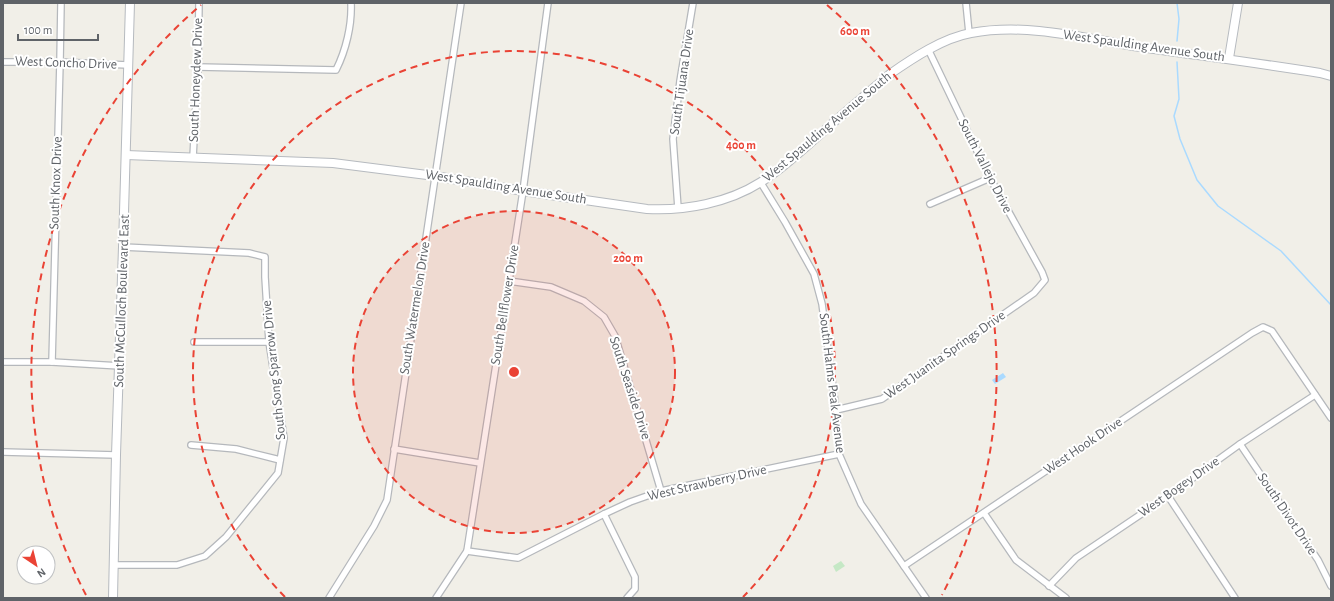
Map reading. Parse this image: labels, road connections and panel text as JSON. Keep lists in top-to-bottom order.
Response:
{
  "streets": {
    "street": [
      "West Spaulding Avenue South",
      "West Concho Drive",
      "South Honeydew Drive",
      "South Tijuana Drive",
      "South Vallejo Drive",
      "South Knox Drive",
      "South McCulloch Boulevard East",
      "South Bellflower Drive",
      "South Watermelon Drive",
      "West Juanita Springs Drive",
      "South Song Sparrow Drive",
      "South Hahns Peak Avenue",
      "South Seaside Drive",
      "West Hook Drive",
      "West Strawberry Drive",
      "West Bogey Drive",
      "South Divot Drive"
    ]
  },
  "crossings": [
    ["West Spaulding Avenue South", "South Honeydew Drive"],
    ["West Spaulding Avenue South", "South Tijuana Drive"],
    ["West Spaulding Avenue South", "South Vallejo Drive"],
    ["West Spaulding Avenue South", "South McCulloch Boulevard East"],
    ["West Spaulding Avenue South", "South Bellflower Drive"],
    ["West Spaulding Avenue South", "South Watermelon Drive"],
    ["West Spaulding Avenue South", "South Hahns Peak Avenue"],
    ["West Concho Drive", "South Knox Drive"],
    ["West Concho Drive", "South McCulloch Boulevard East"],
    ["South Vallejo Drive", "West Juanita Springs Drive"],
    ["South McCulloch Boulevard East", "South Song Sparrow Drive"],
    ["South Bellflower Drive", "South Seaside Drive"],
    ["South Bellflower Drive", "West Strawberry Drive"],
    ["West Juanita Springs Drive", "South Hahns Peak Avenue"],
    ["South Hahns Peak Avenue", "West Hook Drive"],
    ["South Hahns Peak Avenue", "West Strawberry Drive"],
    ["South Seaside Drive", "West Strawberry Drive"],
    ["West Hook Drive", "West Bogey Drive"],
    ["West Bogey Drive", "South Divot Drive"]
  ],
  "scale_bar": "100 m",
  "north": "bottom right",
  "rings": ["600 m", "400 m", "200 m"]
}
